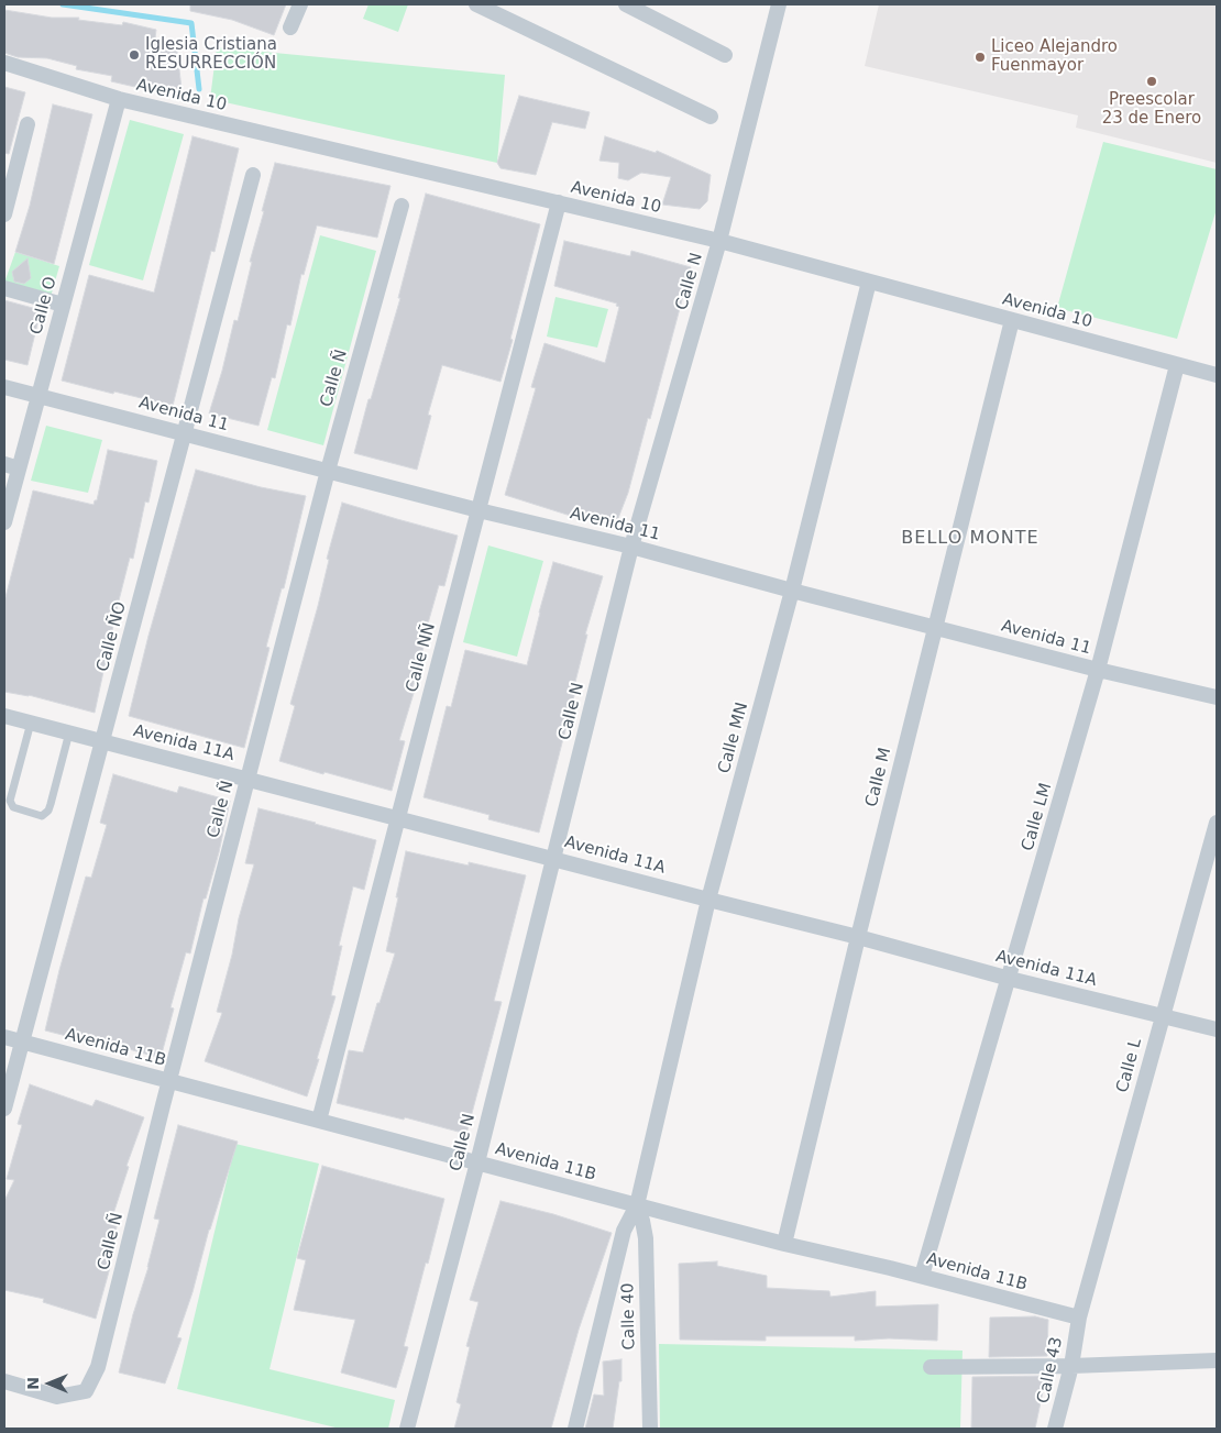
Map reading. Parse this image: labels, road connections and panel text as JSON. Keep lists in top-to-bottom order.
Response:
{
  "streets": {
    "street": [
      "Avenida 10",
      "Calle N",
      "Calle O",
      "Calle Ñ",
      "Avenida 11",
      "Calle ÑO",
      "Calle NÑ",
      "Calle MN",
      "Avenida 11A",
      "Calle M",
      "Calle LM",
      "Avenida 11B",
      "Calle L",
      "Calle 40",
      "Calle 43"
    ]
  },
  "crossings": [
    ["Avenida 10", "Calle N"],
    ["Avenida 10", "Calle O"],
    ["Avenida 10", "Calle NÑ"],
    ["Avenida 10", "Calle MN"],
    ["Avenida 10", "Calle M"],
    ["Avenida 10", "Calle LM"],
    ["Calle N", "Avenida 11"],
    ["Calle N", "Avenida 11A"],
    ["Calle N", "Avenida 11B"],
    ["Calle O", "Avenida 11"],
    ["Calle Ñ", "Avenida 11"],
    ["Calle Ñ", "Avenida 11A"],
    ["Calle Ñ", "Avenida 11B"],
    ["Avenida 11", "Calle ÑO"],
    ["Avenida 11", "Calle NÑ"],
    ["Avenida 11", "Calle MN"],
    ["Avenida 11", "Calle M"],
    ["Avenida 11", "Calle LM"],
    ["Calle ÑO", "Avenida 11A"],
    ["Calle ÑO", "Avenida 11B"],
    ["Calle NÑ", "Avenida 11A"],
    ["Calle NÑ", "Avenida 11B"],
    ["Calle MN", "Avenida 11A"],
    ["Calle MN", "Avenida 11B"],
    ["Calle MN", "Calle 40"],
    ["Avenida 11A", "Calle M"],
    ["Avenida 11A", "Calle LM"],
    ["Avenida 11A", "Calle L"],
    ["Calle M", "Avenida 11B"],
    ["Calle LM", "Avenida 11B"],
    ["Avenida 11B", "Calle L"],
    ["Avenida 11B", "Calle 40"],
    ["Avenida 11B", "Calle 43"],
    ["Calle L", "Calle 43"]
  ],
  "districts": ["BELLO MONTE"],
  "places": ["Iglesia Cristiana RESURRECCIÓN", "Liceo Alejandro Fuenmayor", "Preescolar 23 de Enero"],
  "north": "left"
}
